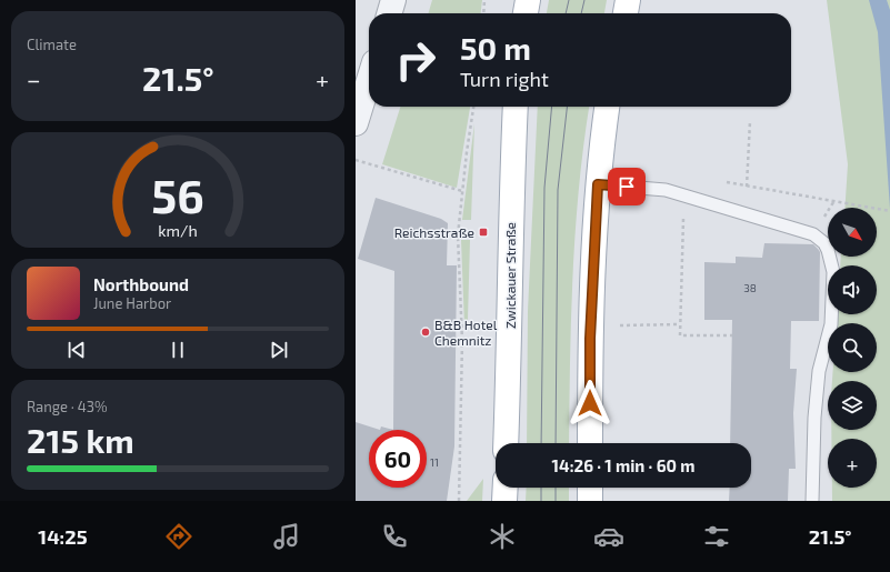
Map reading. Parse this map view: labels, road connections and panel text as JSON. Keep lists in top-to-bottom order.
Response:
{
  "streets": {
    "main road": ["Zwickauer Straße"]
  },
  "places": {
    "transit": ["Reichsstraße"],
    "other": ["B&B Hotel Chemnitz"]
  },
  "house_numbers": ["38", "11"],
  "north": "bottom right",
  "page": {
    "tile": [
      "Climate",
      ["Range · 43%", "215 km"]
    ],
    "turn": ["50 m", "Turn right"],
    "heat": ["−", "21.5°", "+"],
    "map_buttons": "+",
    "song": ["Northbound", "June Harbor"],
    "limit": "60",
    "trip": "14:26 · 1 min · 60 m",
    "tabs": ["14:25", "21.5°"],
    "gauge": ["56", "km/h"]
  }
}
